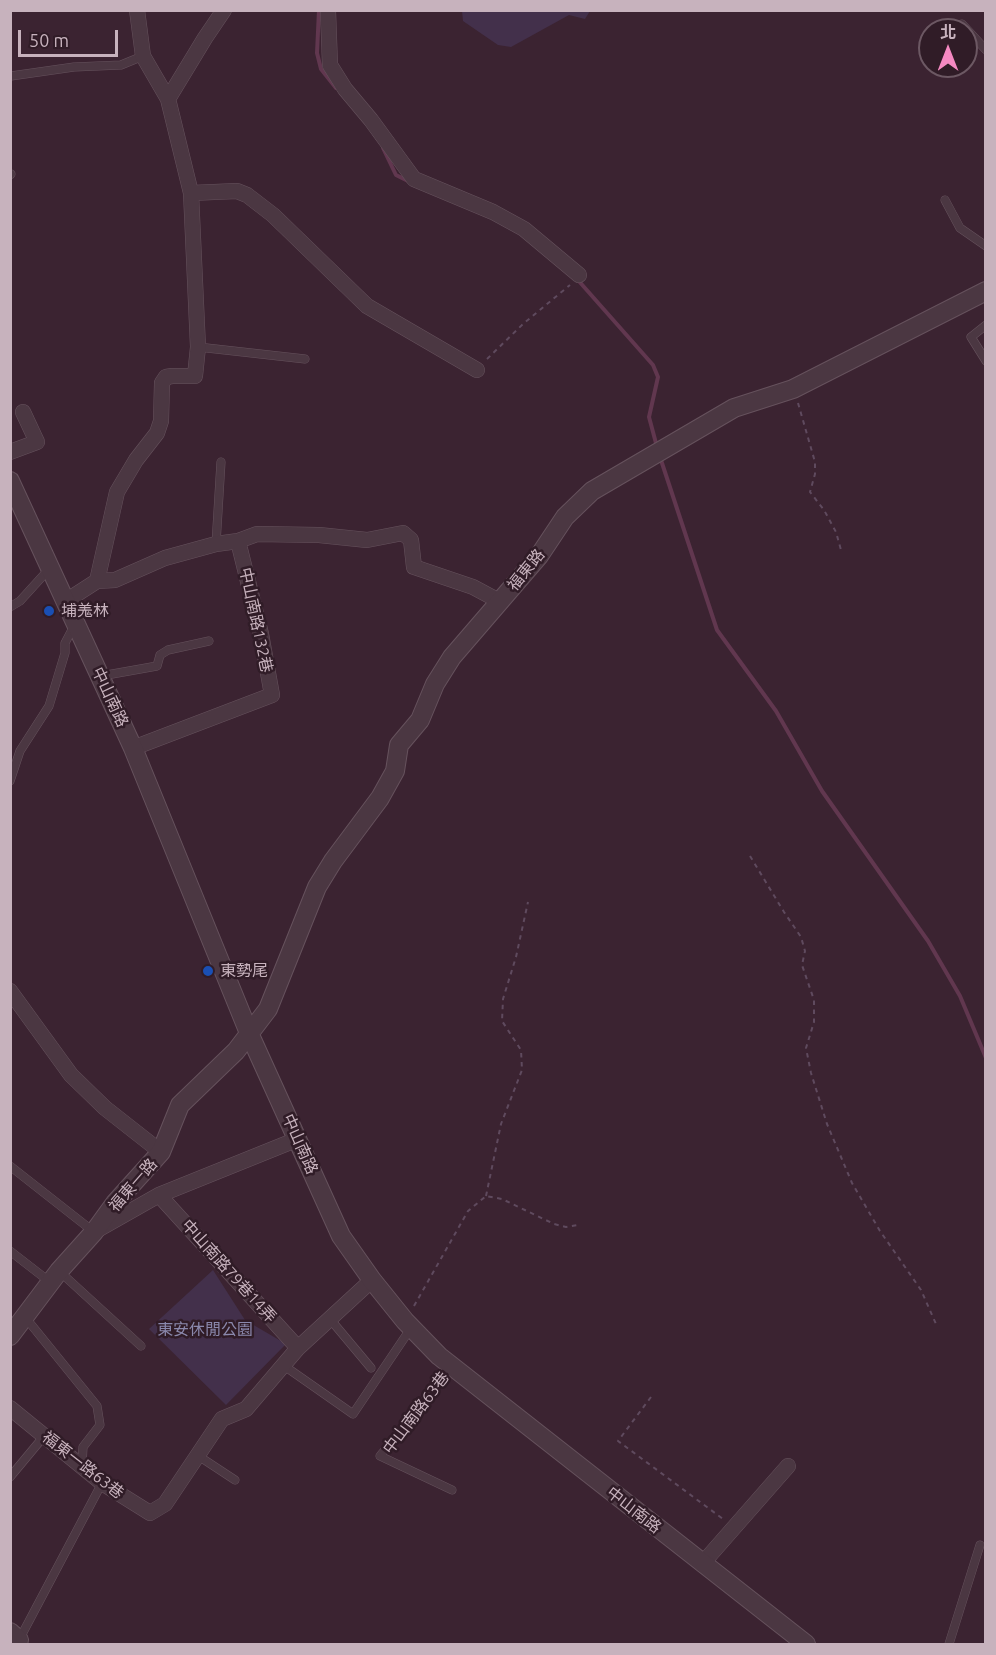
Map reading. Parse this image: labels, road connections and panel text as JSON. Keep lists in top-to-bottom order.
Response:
{
  "streets": {
    "street": [
      "福東路",
      "中山南路132巷",
      "中山南路",
      "福東一路",
      "中山南路79巷14弄",
      "福東一路63巷"
    ],
    "lane": ["中山南路63巷"]
  },
  "crossings": [
    ["福東路", "中山南路"],
    ["福東路", "福東一路"],
    ["中山南路132巷", "中山南路"],
    ["中山南路", "福東一路"],
    ["中山南路", "中山南路63巷"],
    ["中山南路", "福東一路63巷"],
    ["中山南路79巷14弄", "福東一路63巷"]
  ],
  "parks": ["東安休閒公園"],
  "places": ["埔羗林", "東勢尾"],
  "scale_bar": "50 m",
  "north": "top"
}
